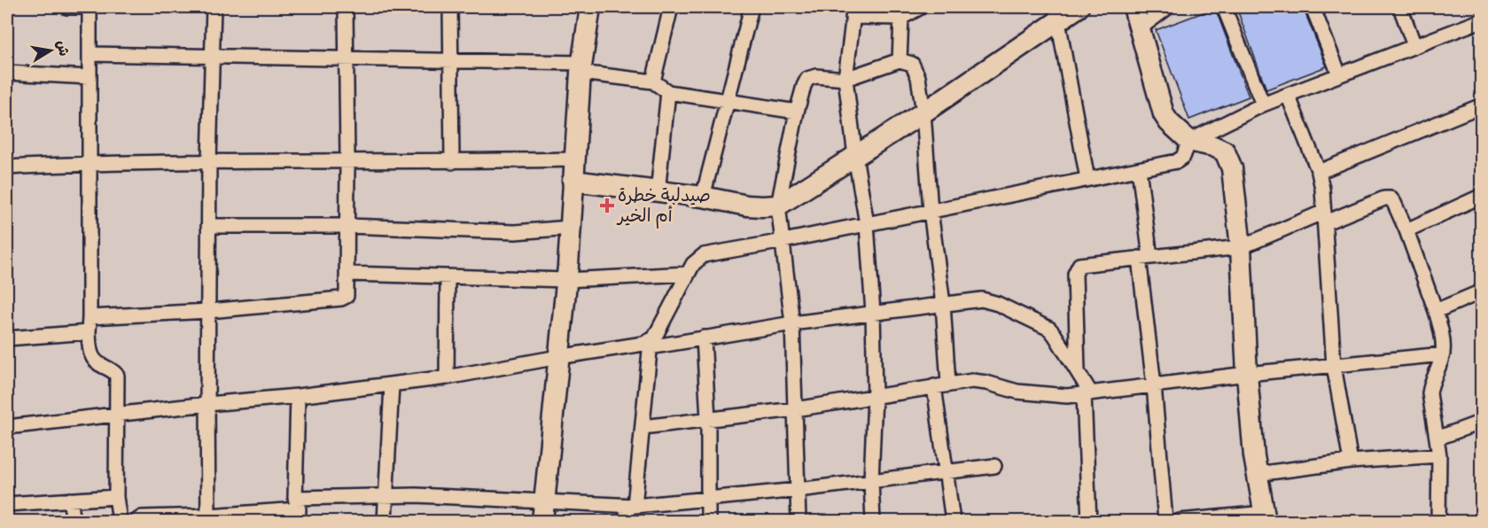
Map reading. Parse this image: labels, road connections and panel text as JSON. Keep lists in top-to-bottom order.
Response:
{
  "places": {
    "health": ["صيدلية خطرة أم الخير"]
  },
  "north": "right"
}
